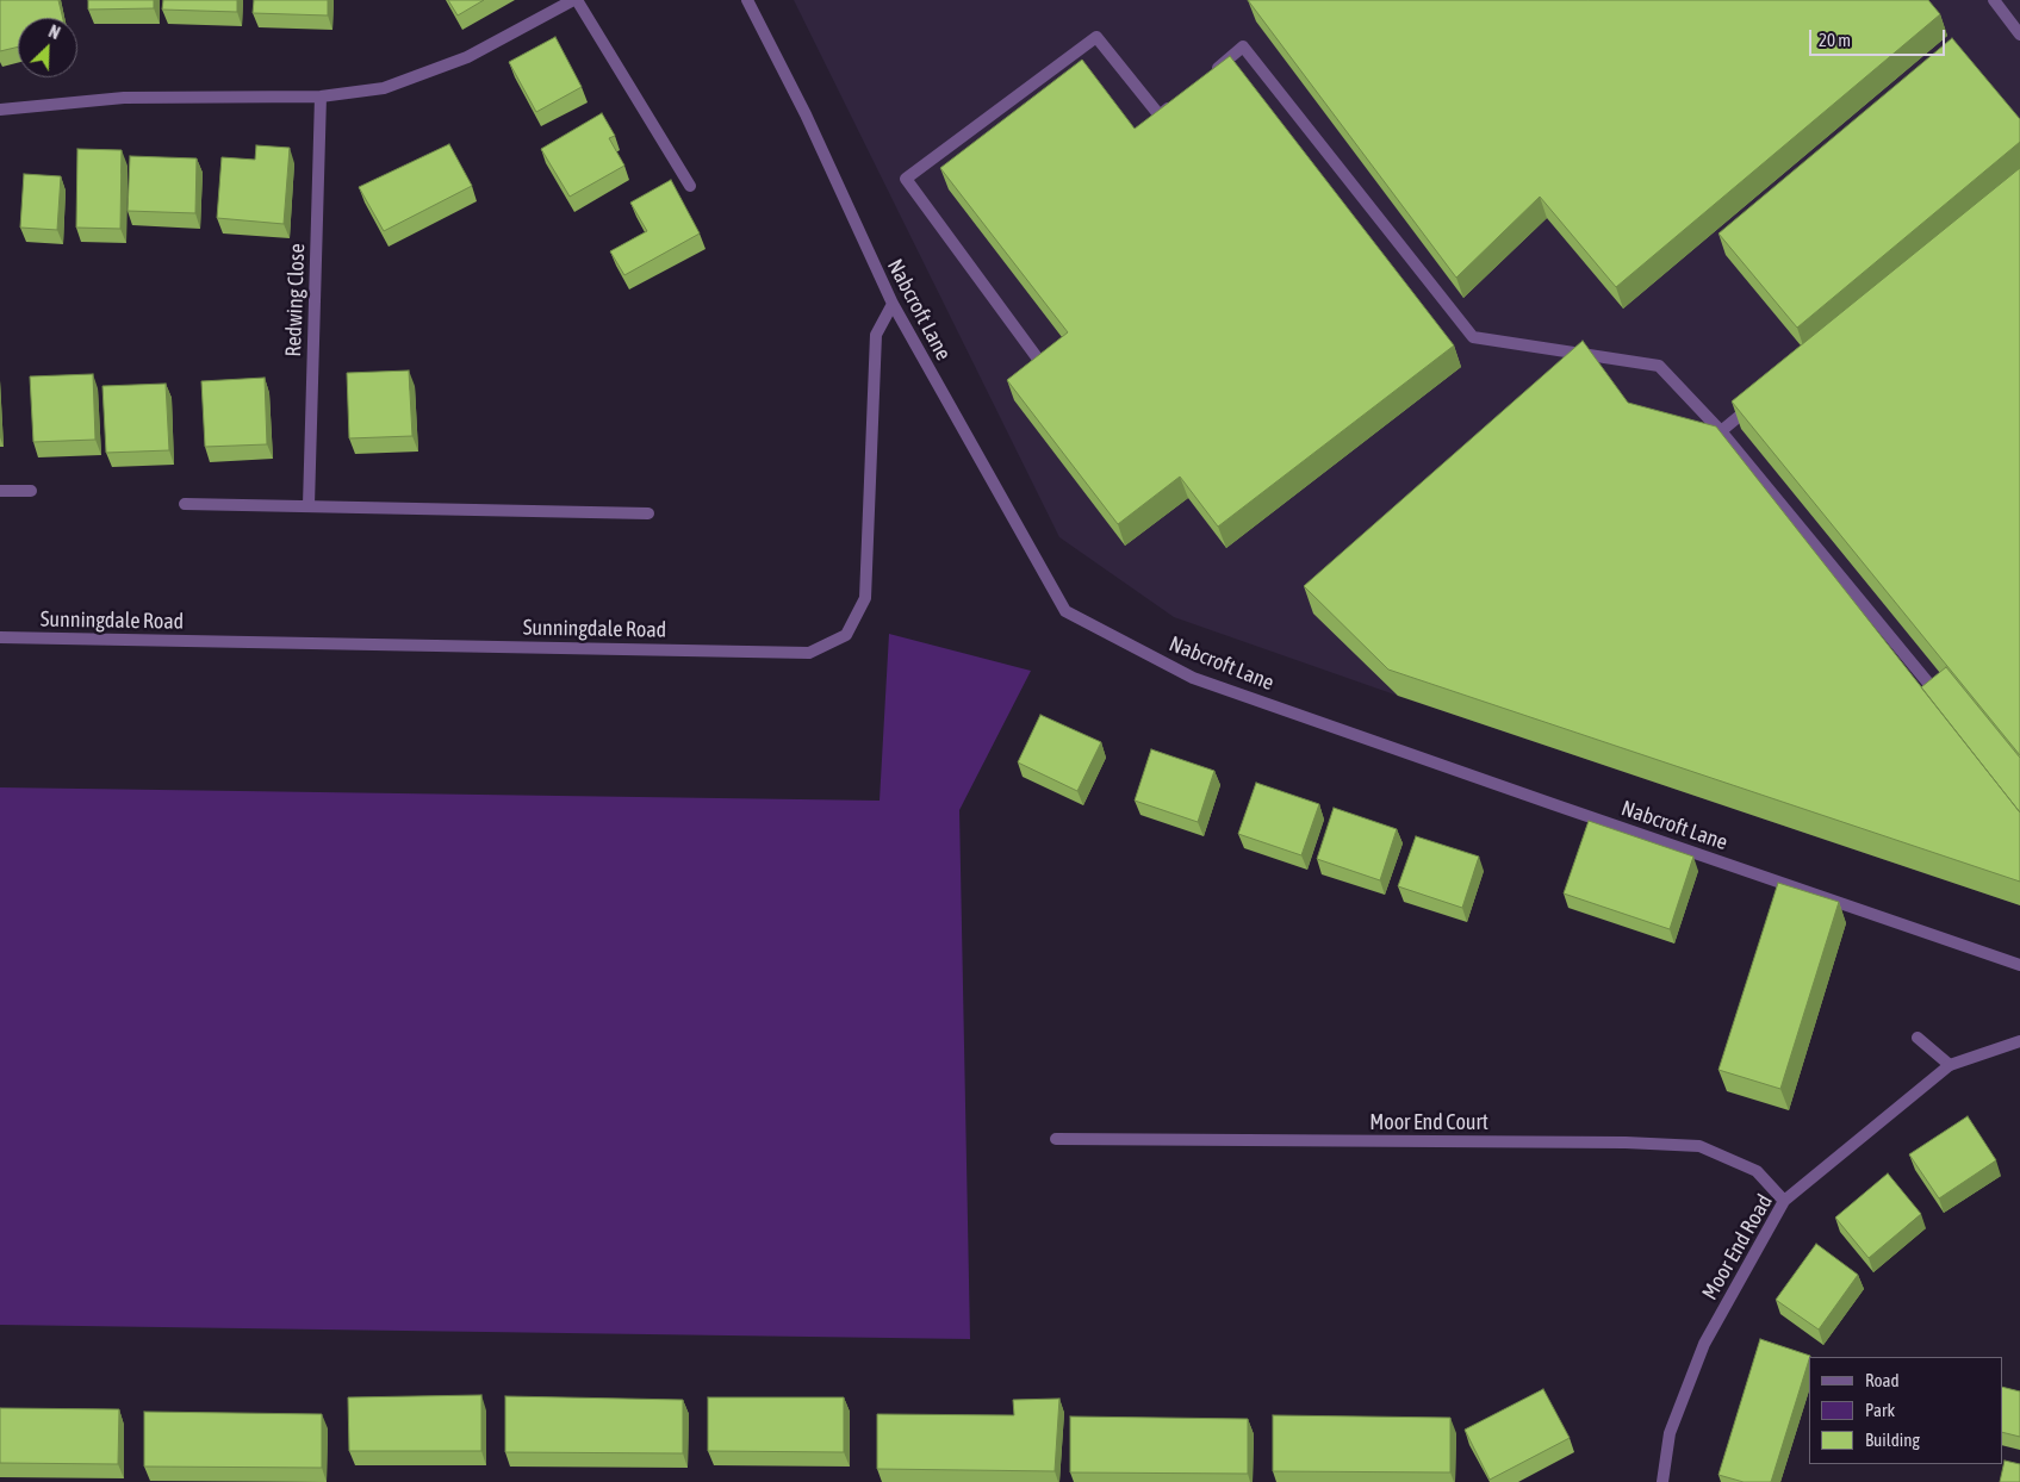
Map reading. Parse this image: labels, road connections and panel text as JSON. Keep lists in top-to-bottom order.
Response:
{
  "streets": {
    "street": [
      "Redwing Close",
      "Nabcroft Lane",
      "Sunningdale Road",
      "Moor End Court",
      "Moor End Road"
    ]
  },
  "crossings": [
    ["Nabcroft Lane", "Sunningdale Road"],
    ["Moor End Court", "Moor End Road"]
  ],
  "legend": ["Road", "Park", "Building"],
  "scale_bar": "20 m",
  "north": "top right"
}
